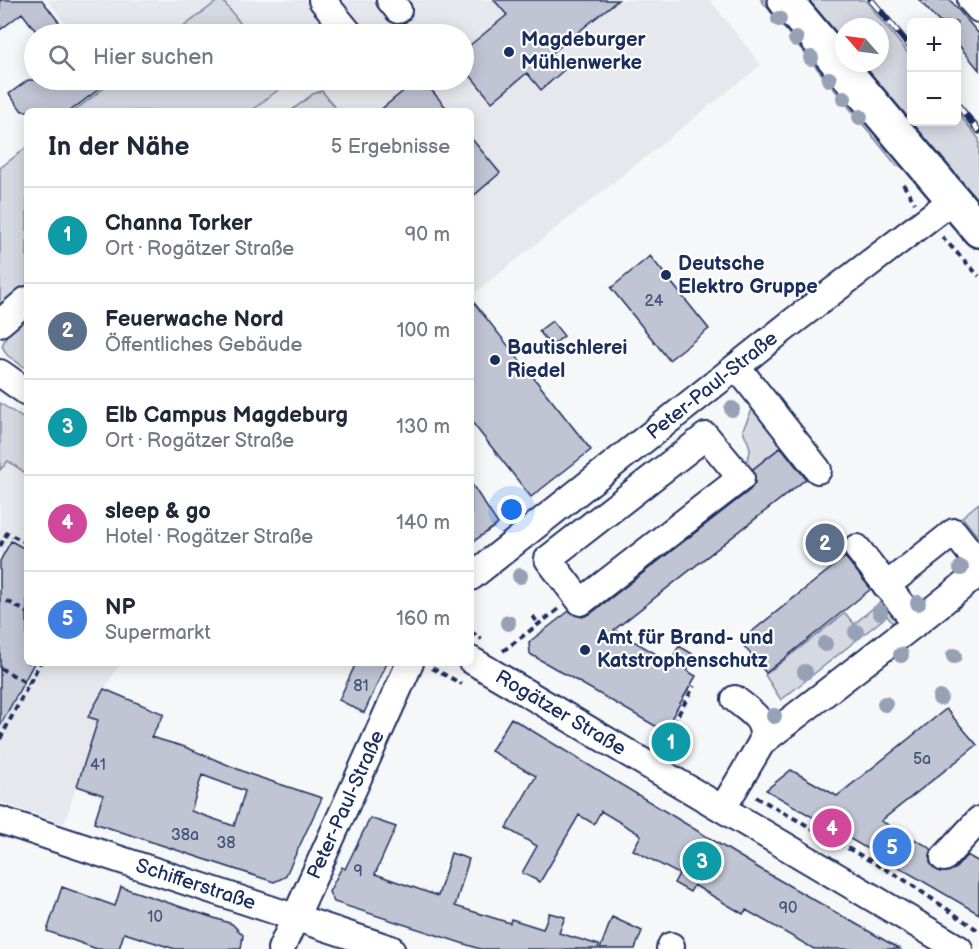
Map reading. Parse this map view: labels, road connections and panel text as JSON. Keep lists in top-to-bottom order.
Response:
{
  "streets": {
    "street": ["Peter-Paul-Straße", "Rogätzer Straße", "Schifferstraße"]
  },
  "crossings": [
    ["Peter-Paul-Straße", "Schifferstraße"]
  ],
  "places": [
    "Magdeburger Mühlenwerke",
    "Deutsche Elektro Gruppe",
    "Bautischlerei Riedel",
    "Amt für Brand- und Katstrophenschutz"
  ],
  "house_numbers": [
    "24",
    "81",
    "5a",
    "41",
    "38a",
    "38",
    "9",
    "90",
    "10"
  ],
  "north": "top left",
  "page": {
    "map_buttons": ["+", "−"],
    "search": "Hier suchen",
    "heading": ["In der Nähe", "5 Ergebnisse"],
    "list": [
      {
        "mark": "1",
        "name": "Channa Torker",
        "note": "Ort · Rogätzer Straße",
        "value": "90 m"
      },
      {
        "mark": "2",
        "name": "Feuerwache Nord",
        "note": "Öffentliches Gebäude",
        "value": "100 m"
      },
      {
        "mark": "3",
        "name": "Elb Campus Magdeburg",
        "note": "Ort · Rogätzer Straße",
        "value": "130 m"
      },
      {
        "mark": "4",
        "name": "sleep & go",
        "note": "Hotel · Rogätzer Straße",
        "value": "140 m"
      },
      {
        "mark": "5",
        "name": "NP",
        "note": "Supermarkt",
        "value": "160 m"
      }
    ],
    "pins": [
      "2",
      "1",
      "4",
      "5",
      "3"
    ]
  }
}
